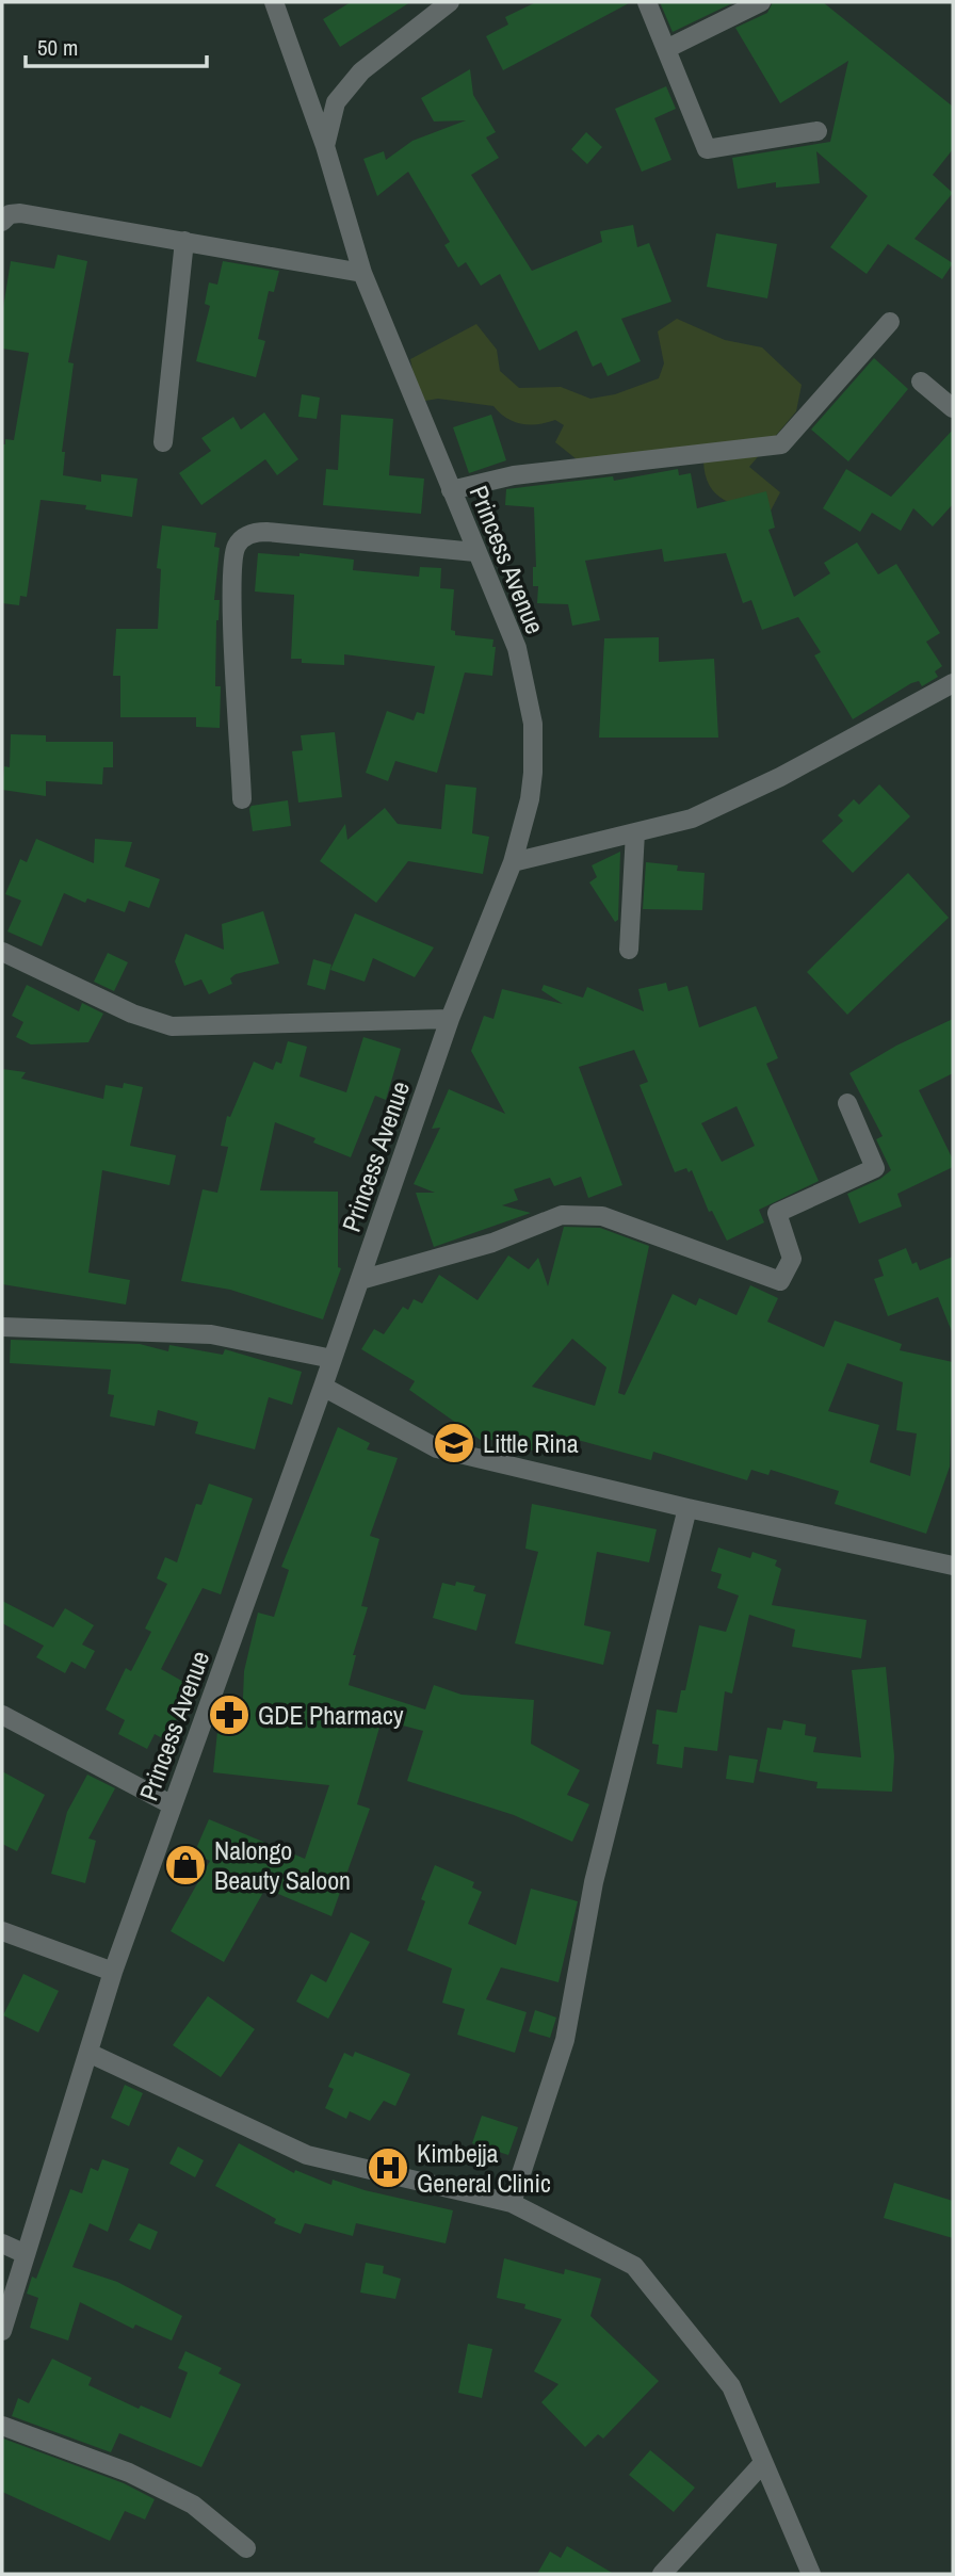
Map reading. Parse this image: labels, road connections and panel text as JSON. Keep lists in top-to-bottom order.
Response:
{
  "streets": {
    "street": ["Princess Avenue"]
  },
  "places": {
    "school or university": ["Little Rina"],
    "pharmacy": ["GDE Pharmacy"],
    "shop": ["Nalongo Beauty Saloon"],
    "hospital": ["Kimbejja General Clinic"]
  },
  "scale_bar": "50 m"
}
